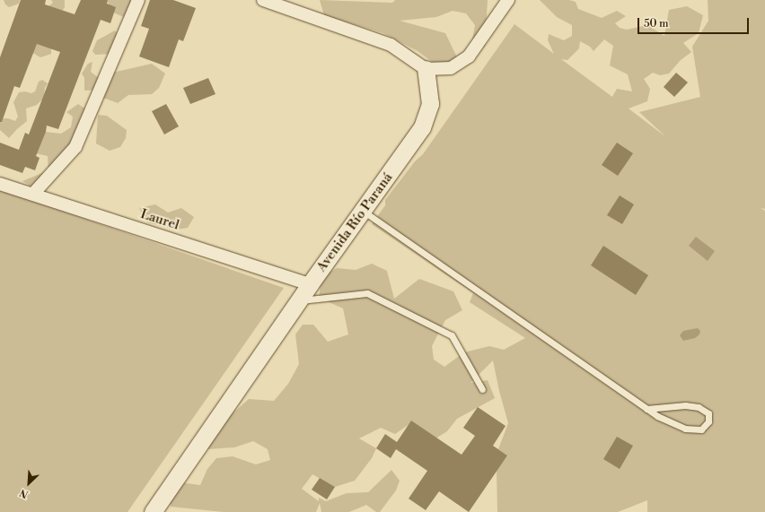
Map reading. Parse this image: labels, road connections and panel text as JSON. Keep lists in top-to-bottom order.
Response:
{
  "streets": {
    "main road": ["Avenida Río Paraná"],
    "street": ["Laurel"]
  },
  "crossings": [
    ["Laurel", "Avenida Río Paraná"]
  ],
  "scale_bar": "50 m",
  "north": "bottom left"
}
